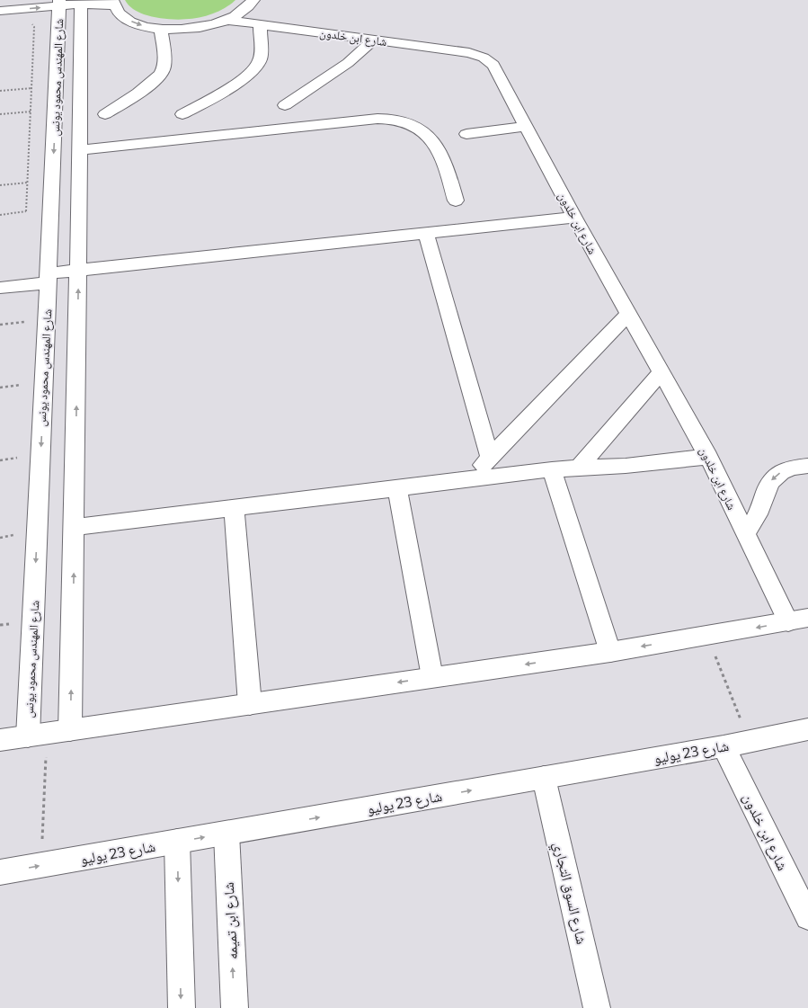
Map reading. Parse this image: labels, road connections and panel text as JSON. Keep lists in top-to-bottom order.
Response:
{
  "streets": {
    "street": [
      "شارع ابن خلدون",
      "شارع المهندس محمود يونس",
      "شارع 23 يوليو",
      "شارع السوق التجاري",
      "شارع ابن تميمه"
    ]
  },
  "crossings": [
    ["شارع ابن خلدون", "شارع 23 يوليو"],
    ["شارع 23 يوليو", "شارع السوق التجاري"],
    ["شارع 23 يوليو", "شارع ابن تميمه"]
  ]
}
